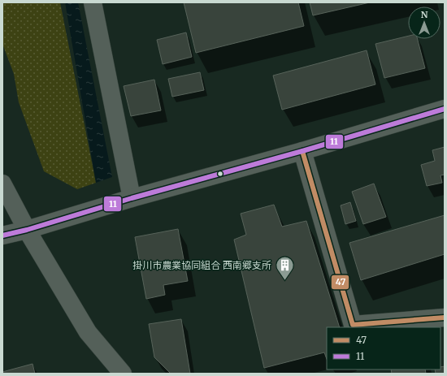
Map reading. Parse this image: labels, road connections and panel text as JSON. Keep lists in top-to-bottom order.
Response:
{
  "places": {
    "building": ["掛川市農業協同組合 西南郷支所"]
  },
  "lines": ["transit line 11", "transit line 47"],
  "legend": ["47", "11"],
  "north": "top"
}
